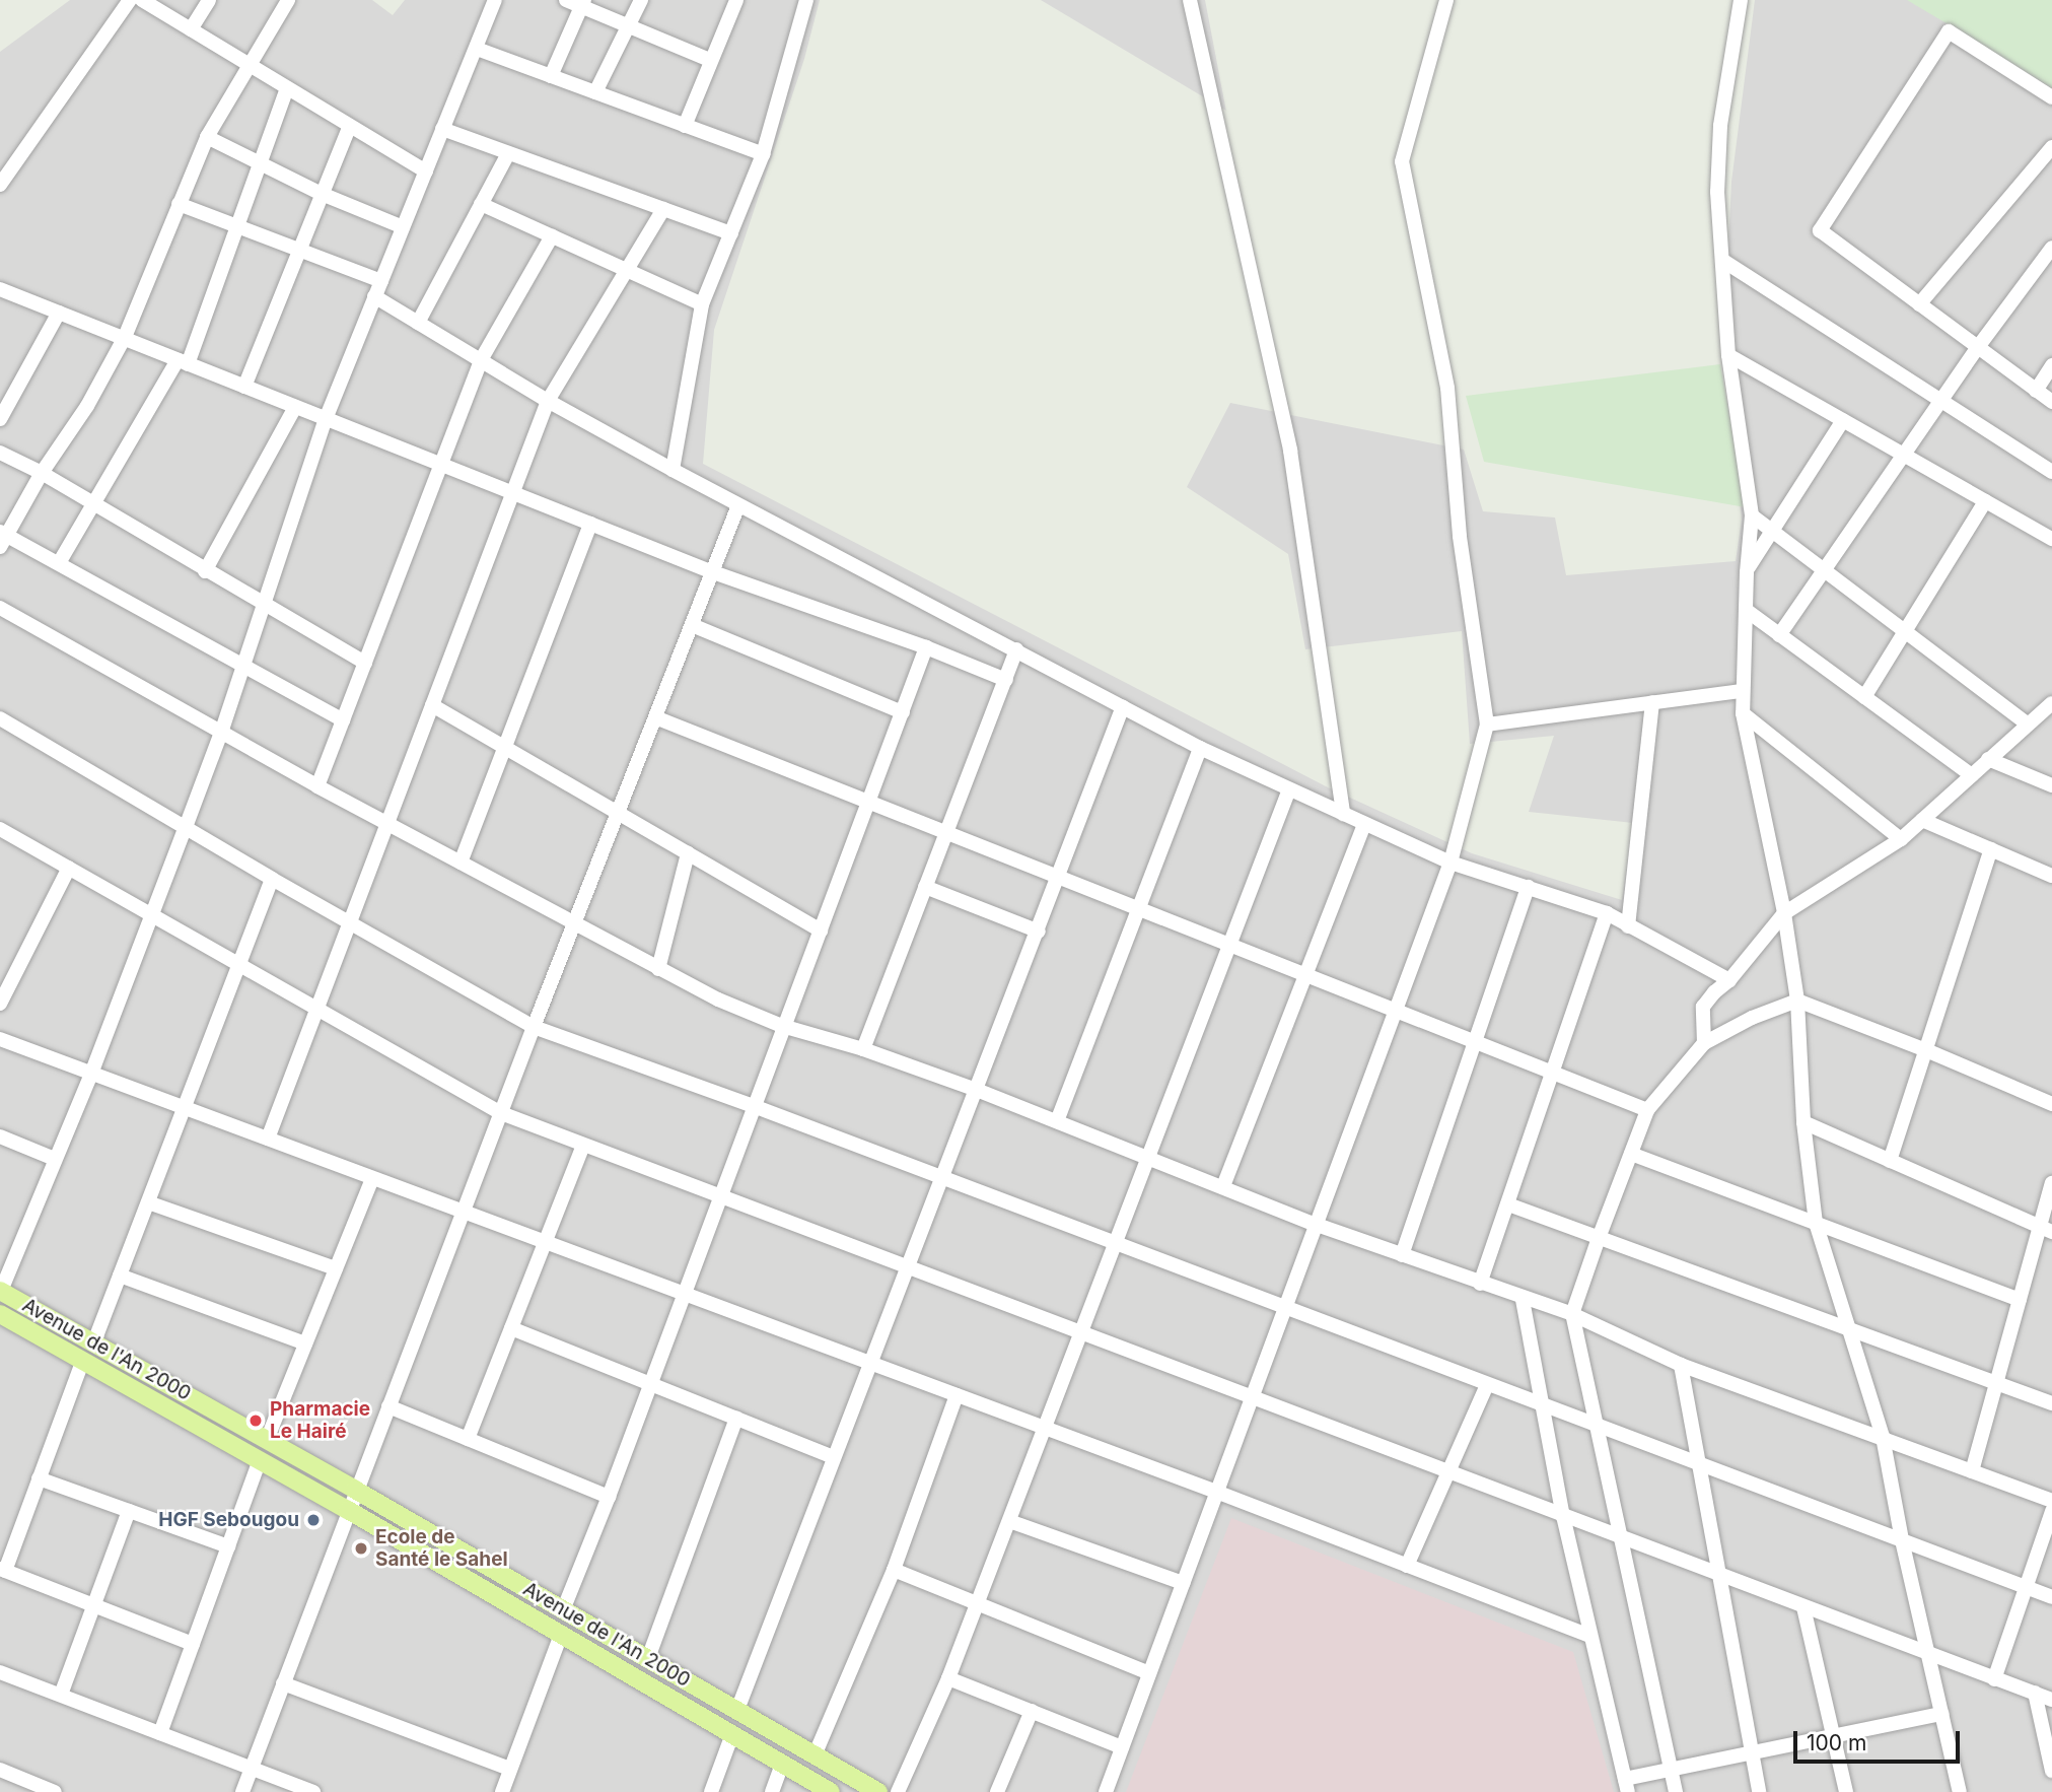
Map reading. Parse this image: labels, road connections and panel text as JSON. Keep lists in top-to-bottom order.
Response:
{
  "streets": {
    "main road": ["Avenue de l'An 2000"]
  },
  "places": ["Pharmacie Le Hairé", "HGF Sebougou", "Ecole de Santé le Sahel"],
  "scale_bar": "100 m"
}
